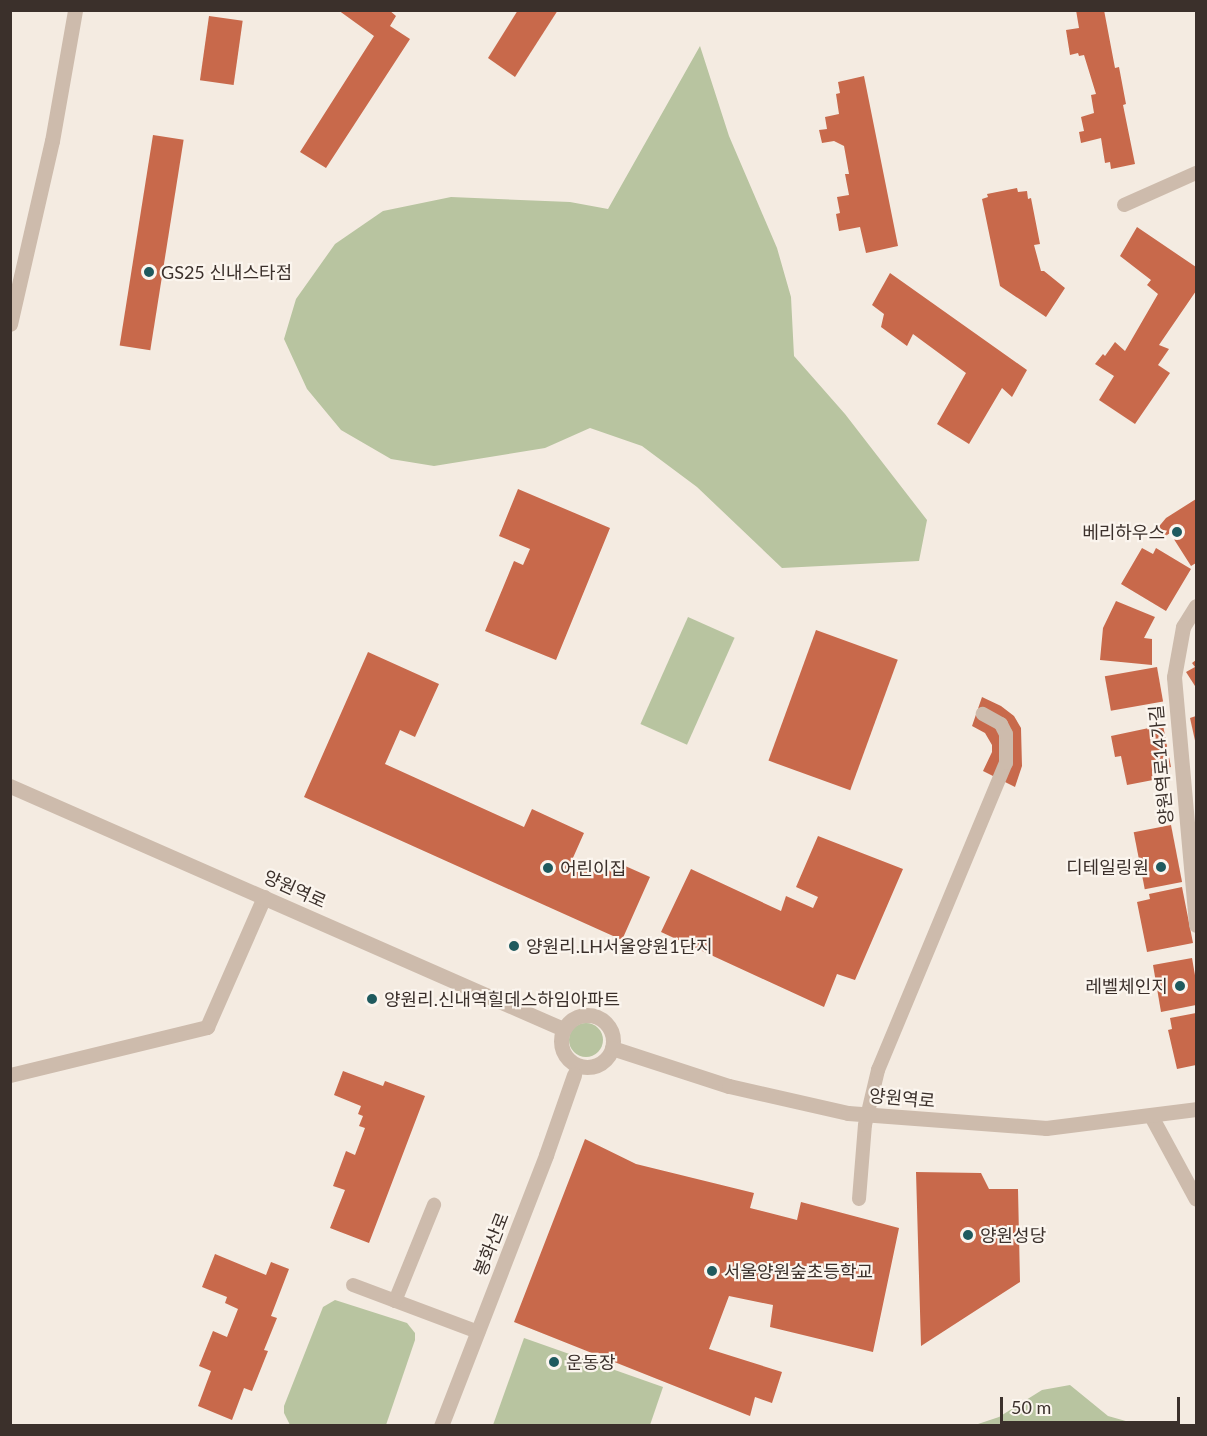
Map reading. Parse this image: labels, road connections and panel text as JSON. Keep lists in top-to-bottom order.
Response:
{
  "streets": {
    "street": ["양원역로14가길", "양원역로", "봉화산로"]
  },
  "crossings": [
    ["양원역로", "봉화산로"]
  ],
  "places": [
    "GS25 신내스타점",
    "베리하우스",
    "디테일링원",
    "어린이집",
    "양원리.LH서울양원1단지",
    "레벨체인지",
    "양원리.신내역힐데스하임아파트",
    "양원성당",
    "서울양원숲초등학교",
    "운동장"
  ],
  "scale_bar": "50 m"
}
